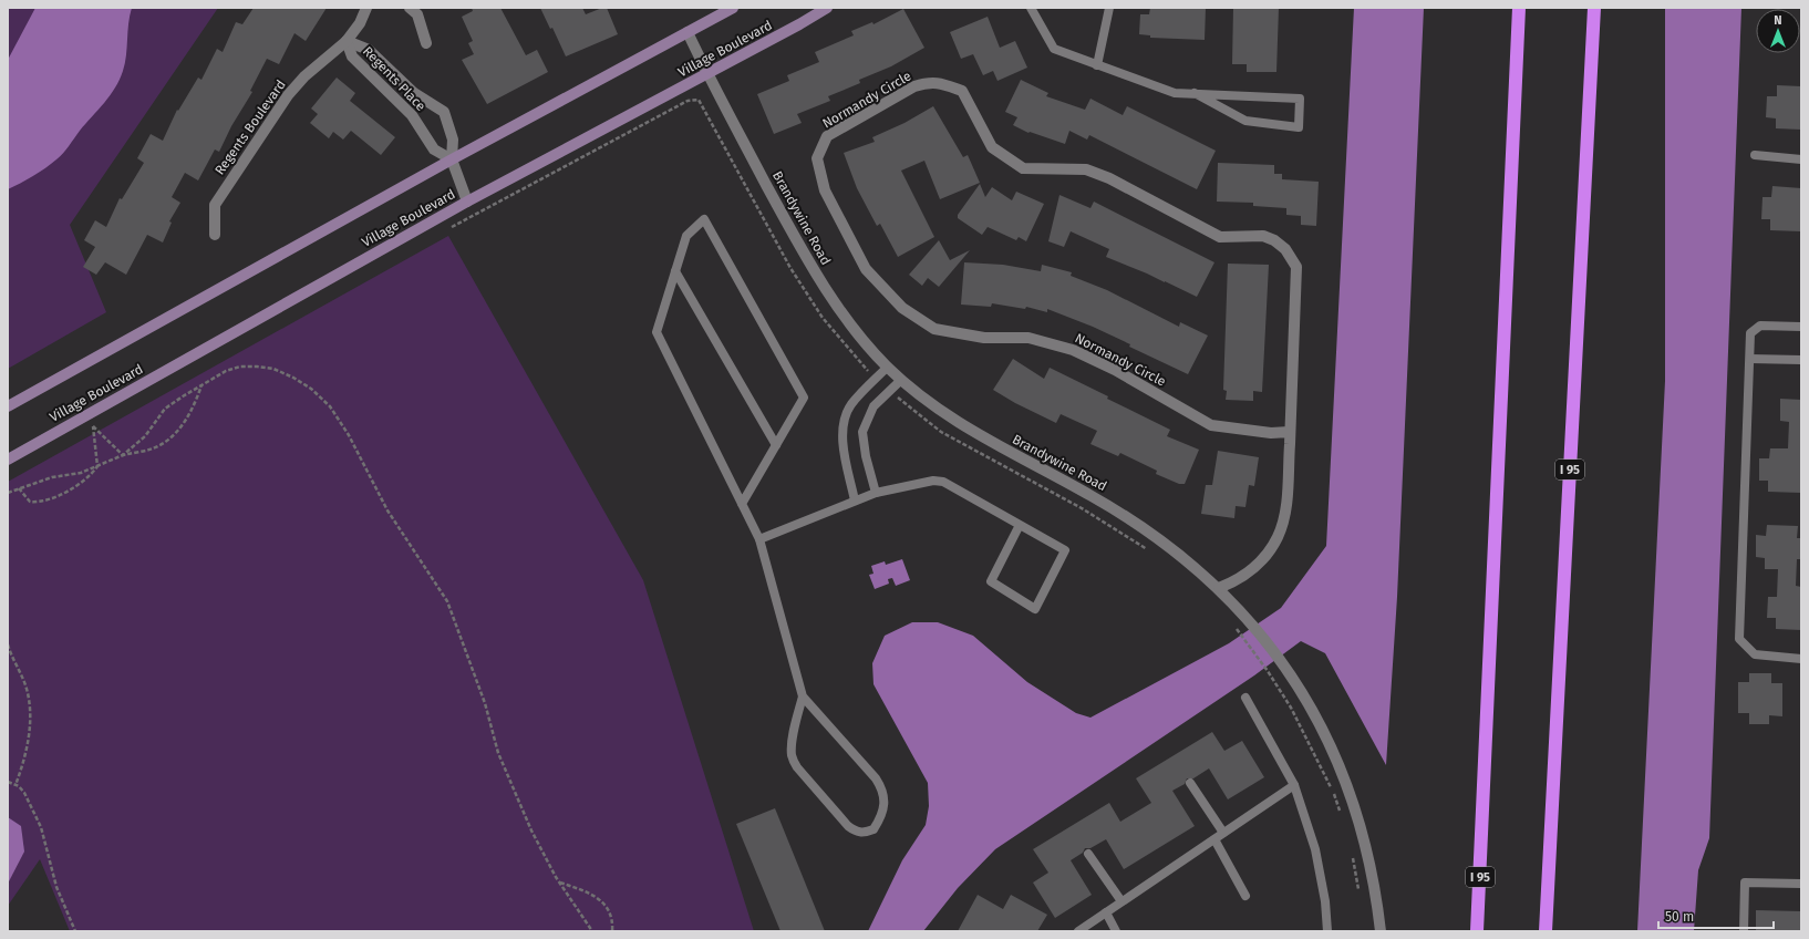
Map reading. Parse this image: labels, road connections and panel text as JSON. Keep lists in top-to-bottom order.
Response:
{
  "streets": {
    "highway": ["I 95"],
    "street": [
      "Village Boulevard",
      "Regents Place",
      "Normandy Circle",
      "Regents Boulevard",
      "Brandywine Road"
    ]
  },
  "crossings": [
    ["Village Boulevard", "Regents Place"],
    ["Village Boulevard", "Brandywine Road"],
    ["Regents Place", "Regents Boulevard"],
    ["Normandy Circle", "Brandywine Road"]
  ],
  "scale_bar": "50 m",
  "north": "top"
}
